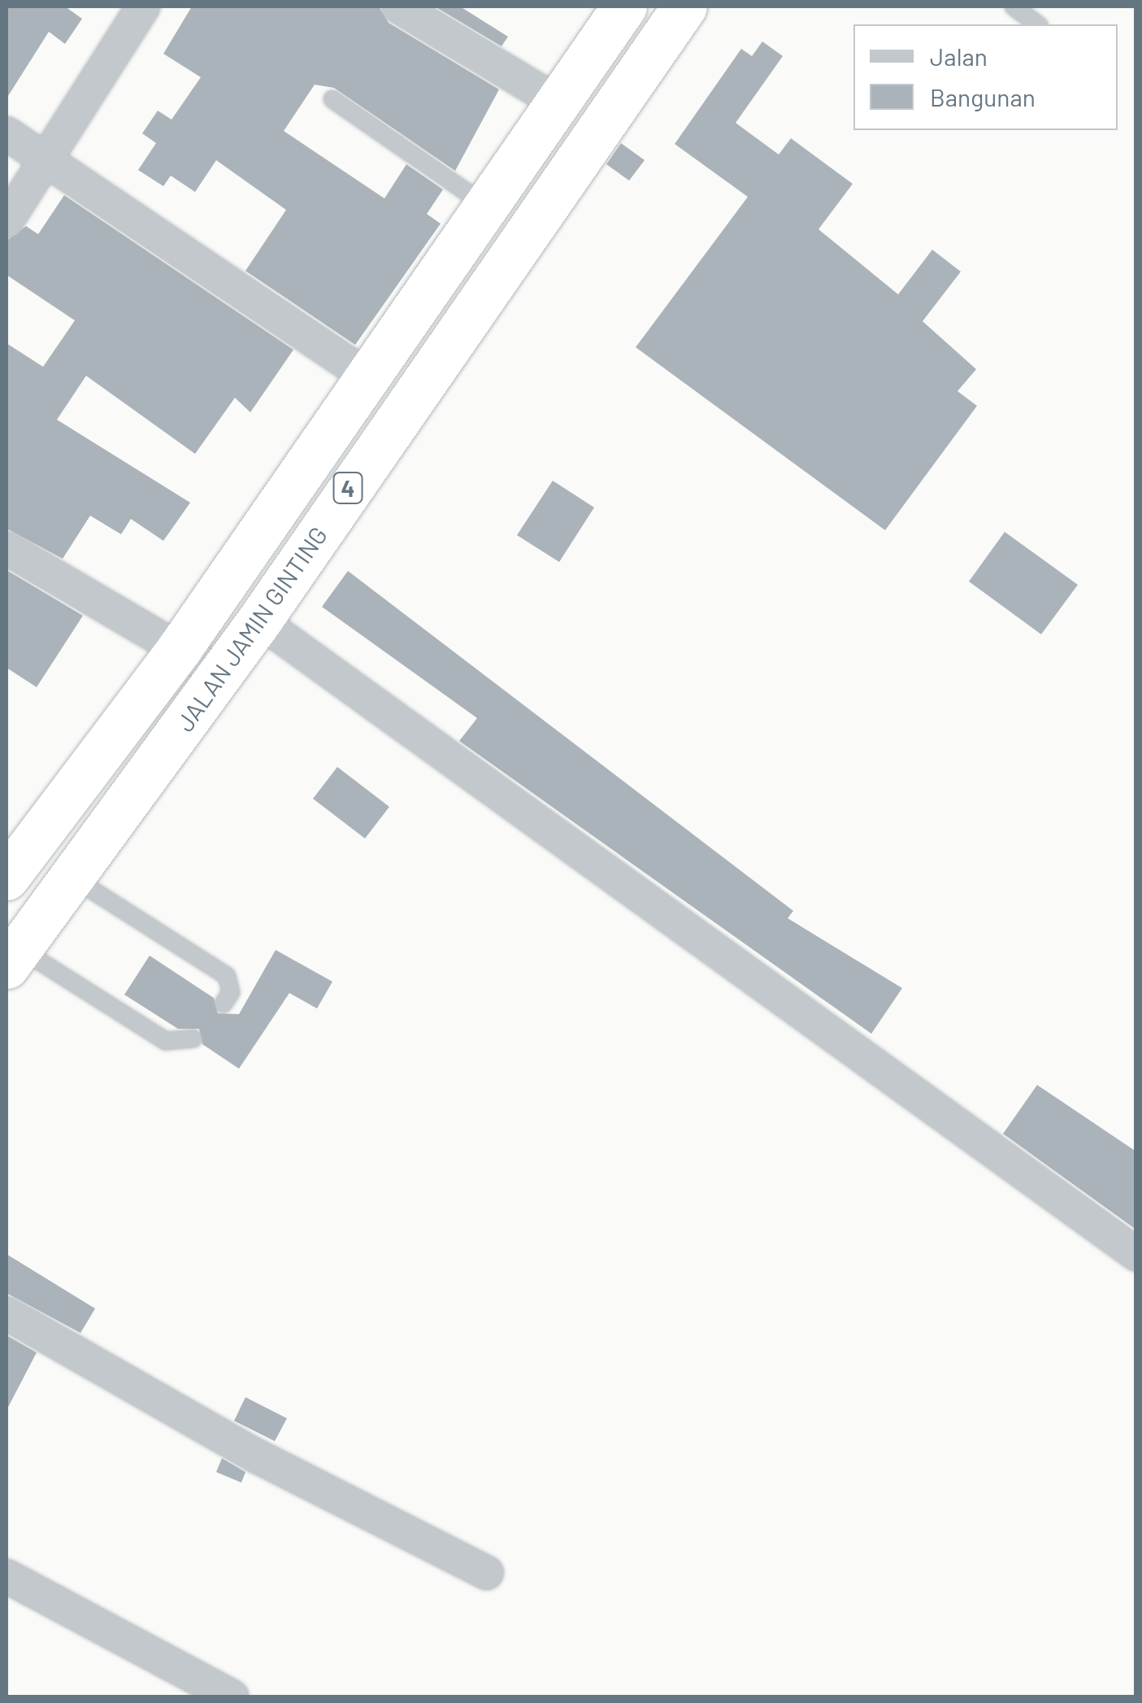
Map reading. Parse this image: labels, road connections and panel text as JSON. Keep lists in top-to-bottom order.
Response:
{
  "streets": {
    "highway": ["4", "JALAN JAMIN GINTING"]
  },
  "legend": ["Jalan", "Bangunan"]
}
